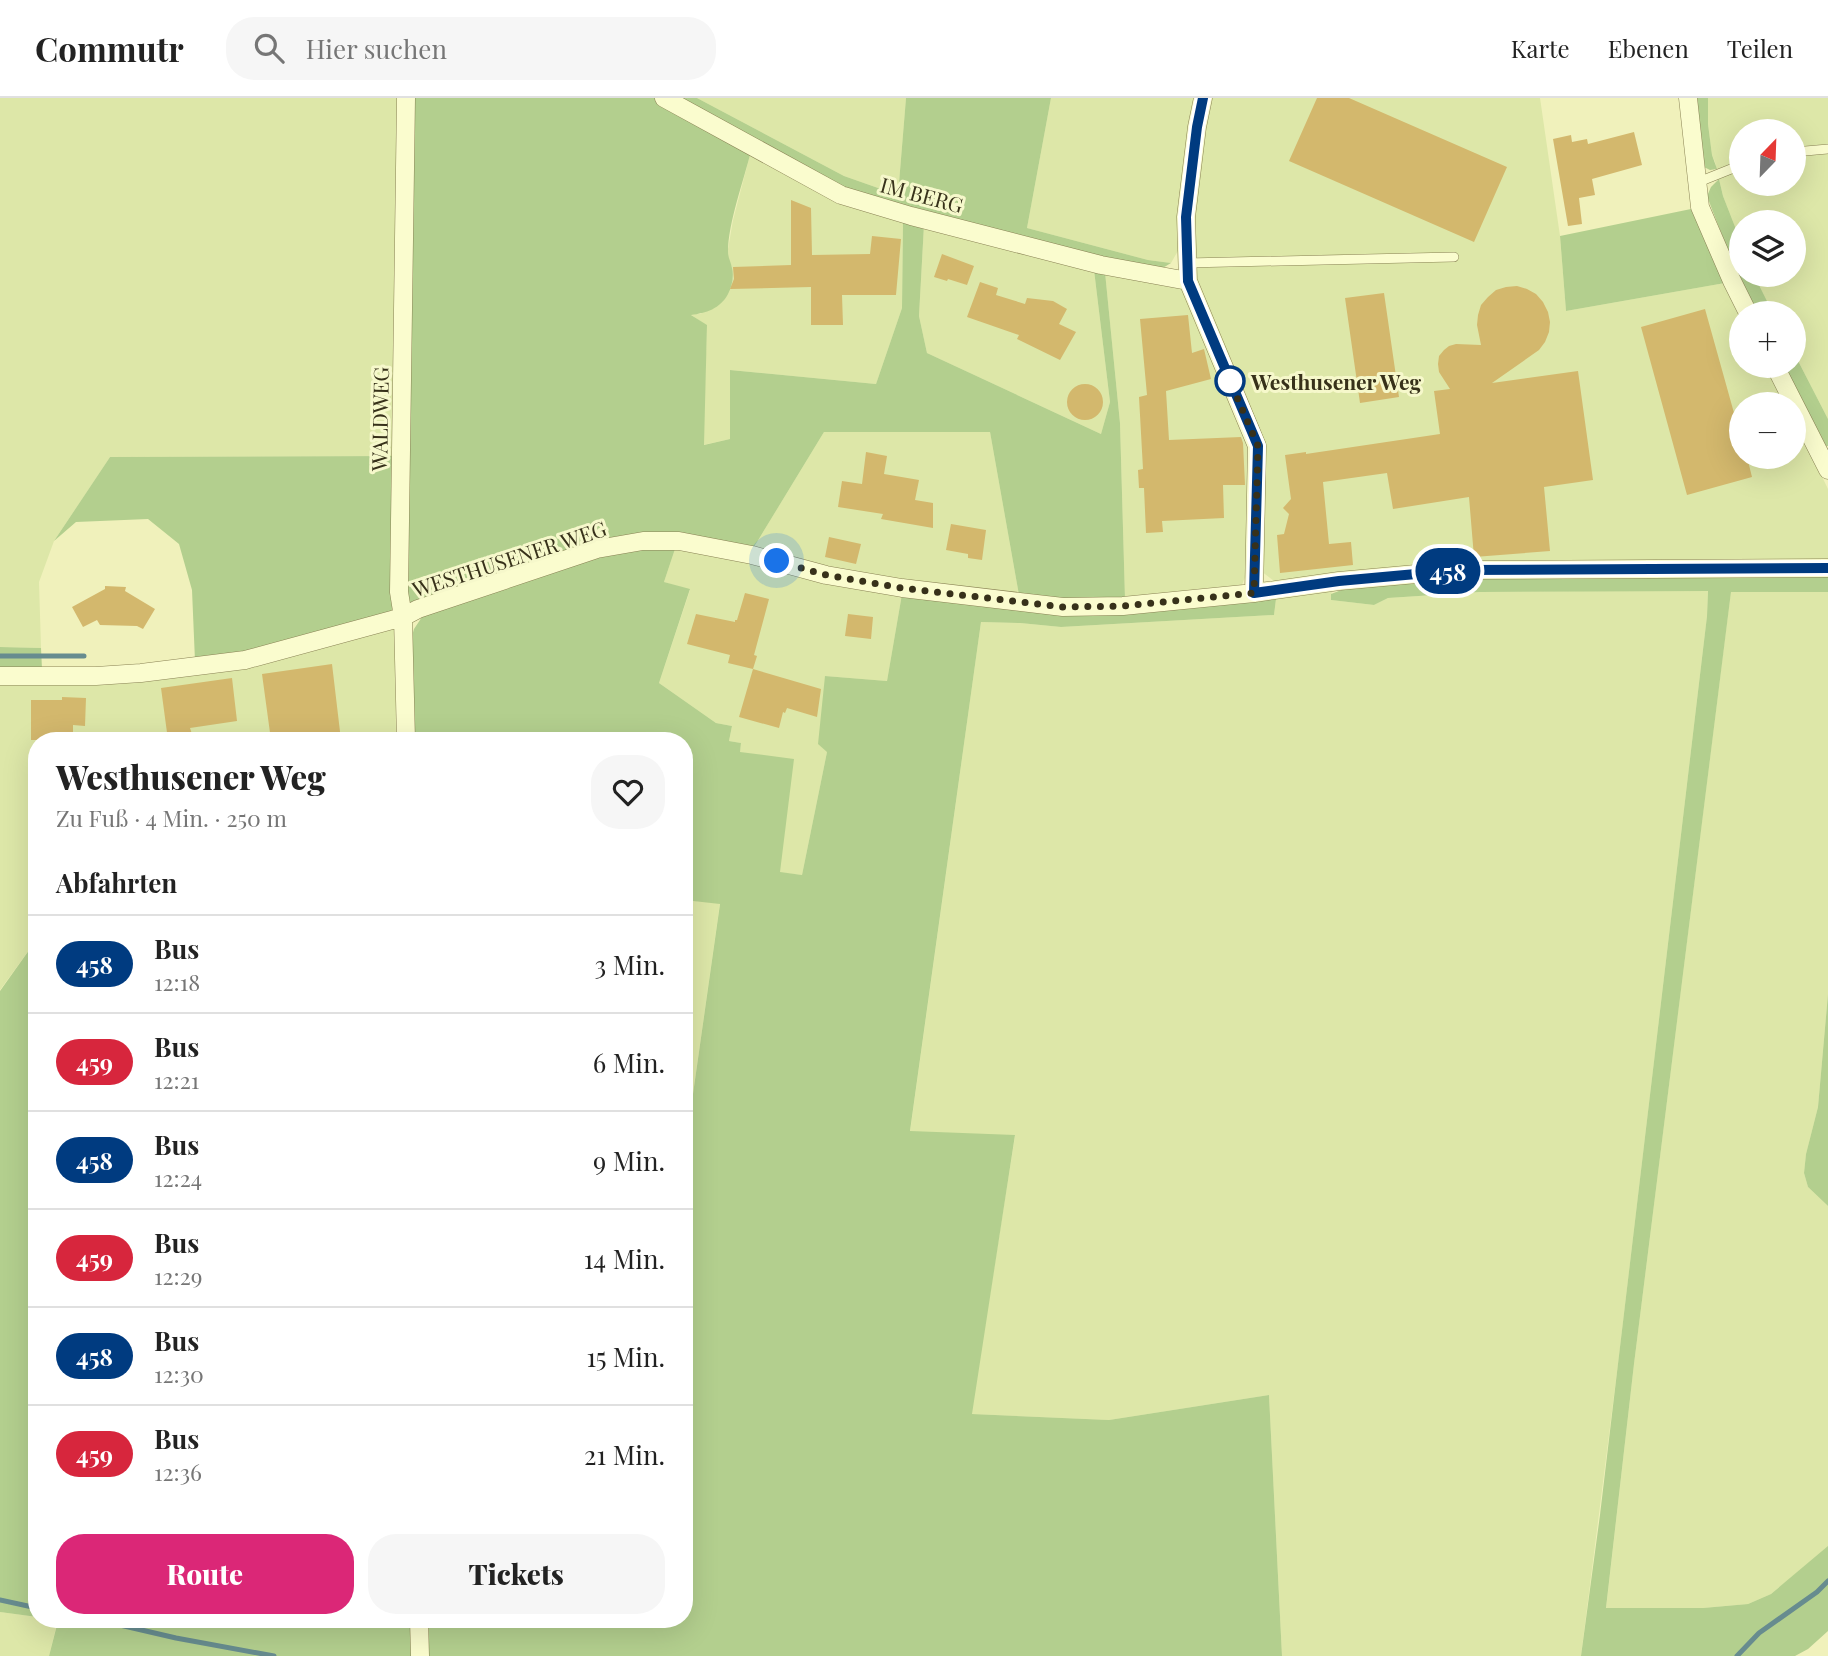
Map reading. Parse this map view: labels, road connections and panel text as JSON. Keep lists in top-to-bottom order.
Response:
{
  "streets": {
    "street": ["IM BERG", "WALDWEG", "WESTHUSENER WEG"]
  },
  "crossings": [
    ["WALDWEG", "WESTHUSENER WEG"]
  ],
  "places": ["Westhusener Weg"],
  "lines": ["bus line 458"],
  "north": "top right",
  "page": {
    "header": "Commutr",
    "search": "Hier suchen",
    "nav": ["Karte", "Ebenen", "Teilen"],
    "on_map": "458",
    "map_buttons": ["+", "−"],
    "heading": [
      ["Westhusener Weg", "Zu Fuß · 4 Min. · 250 m"],
      "Abfahrten"
    ],
    "list": [
      {
        "mark": "458",
        "name": "Bus",
        "note": "12:18",
        "value": "3 Min."
      },
      {
        "mark": "459",
        "name": "Bus",
        "note": "12:21",
        "value": "6 Min."
      },
      {
        "mark": "458",
        "name": "Bus",
        "note": "12:24",
        "value": "9 Min."
      },
      {
        "mark": "459",
        "name": "Bus",
        "note": "12:29",
        "value": "14 Min."
      },
      {
        "mark": "458",
        "name": "Bus",
        "note": "12:30",
        "value": "15 Min."
      },
      {
        "mark": "459",
        "name": "Bus",
        "note": "12:36",
        "value": "21 Min."
      }
    ],
    "buttons": ["Route", "Tickets"]
  }
}
